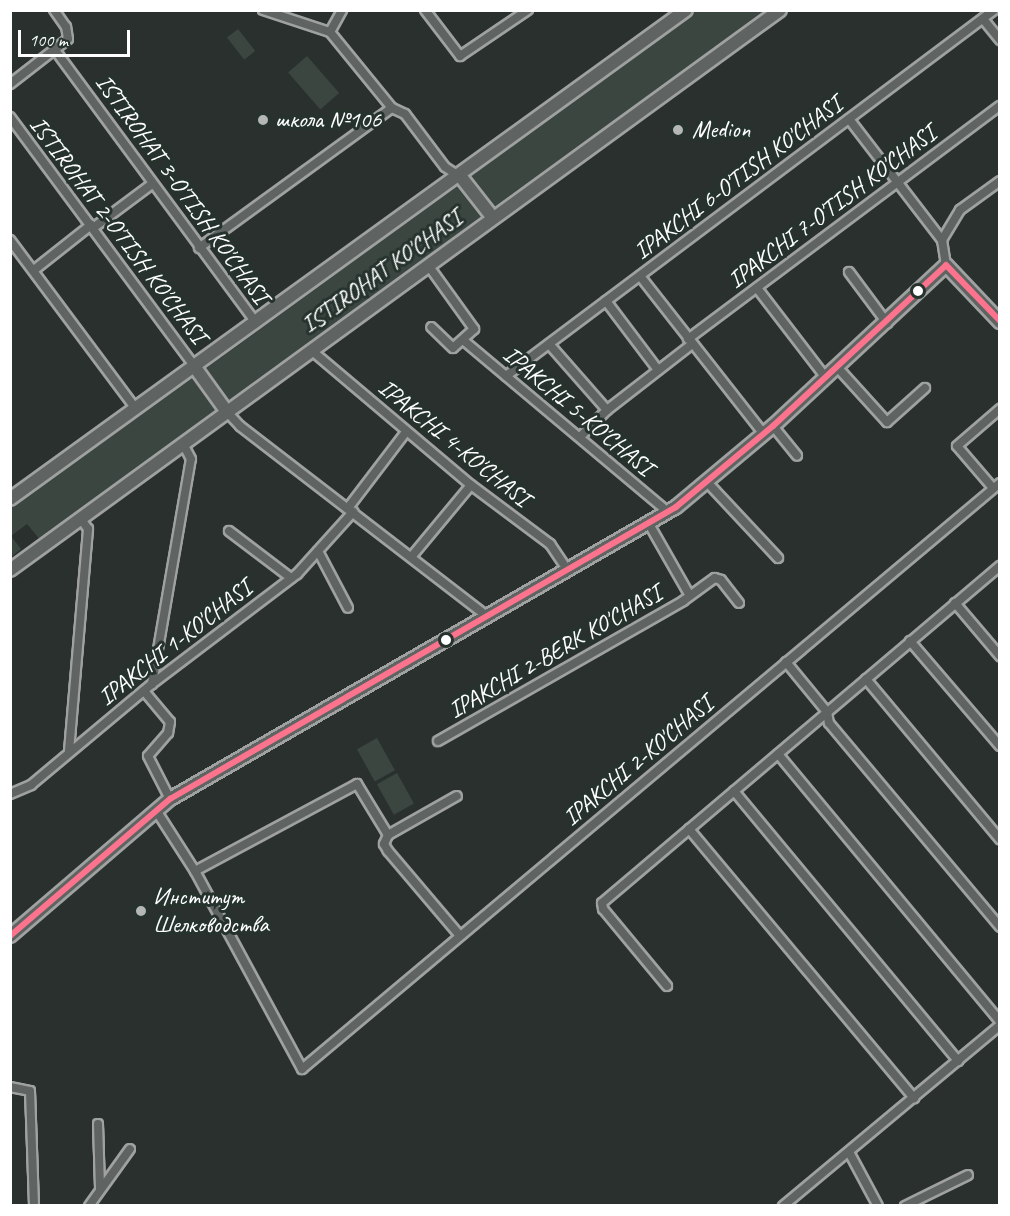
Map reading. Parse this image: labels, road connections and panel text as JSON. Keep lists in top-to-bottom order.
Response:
{
  "streets": {
    "main road": ["ISTIROHAT KO'CHASI"],
    "street": [
      "IPAKCHI 6-O'TISH KO'CHASI",
      "ISTIROHAT 3-O'TISH KO'CHASI",
      "IPAKCHI 7-O'TISH KO'CHASI",
      "ISTIROHAT 2-O'TISH KO'CHASI",
      "IPAKCHI 5-KO'CHASI",
      "IPAKCHI 4-KO'CHASI",
      "IPAKCHI 1-KO'CHASI",
      "IPAKCHI 2-BERK KO'CHASI",
      "IPAKCHI 2-KO'CHASI"
    ]
  },
  "crossings": [
    ["IPAKCHI 6-O'TISH KO'CHASI", "IPAKCHI 5-KO'CHASI"],
    ["ISTIROHAT 3-O'TISH KO'CHASI", "ISTIROHAT KO'CHASI"],
    ["IPAKCHI 7-O'TISH KO'CHASI", "IPAKCHI 5-KO'CHASI"],
    ["ISTIROHAT 2-O'TISH KO'CHASI", "ISTIROHAT KO'CHASI"],
    ["ISTIROHAT KO'CHASI", "IPAKCHI 4-KO'CHASI"],
    ["IPAKCHI 4-KO'CHASI", "IPAKCHI 1-KO'CHASI"]
  ],
  "places": ["школа №106", "Medion", "Институт Шелководства"],
  "scale_bar": "100 m"
}
